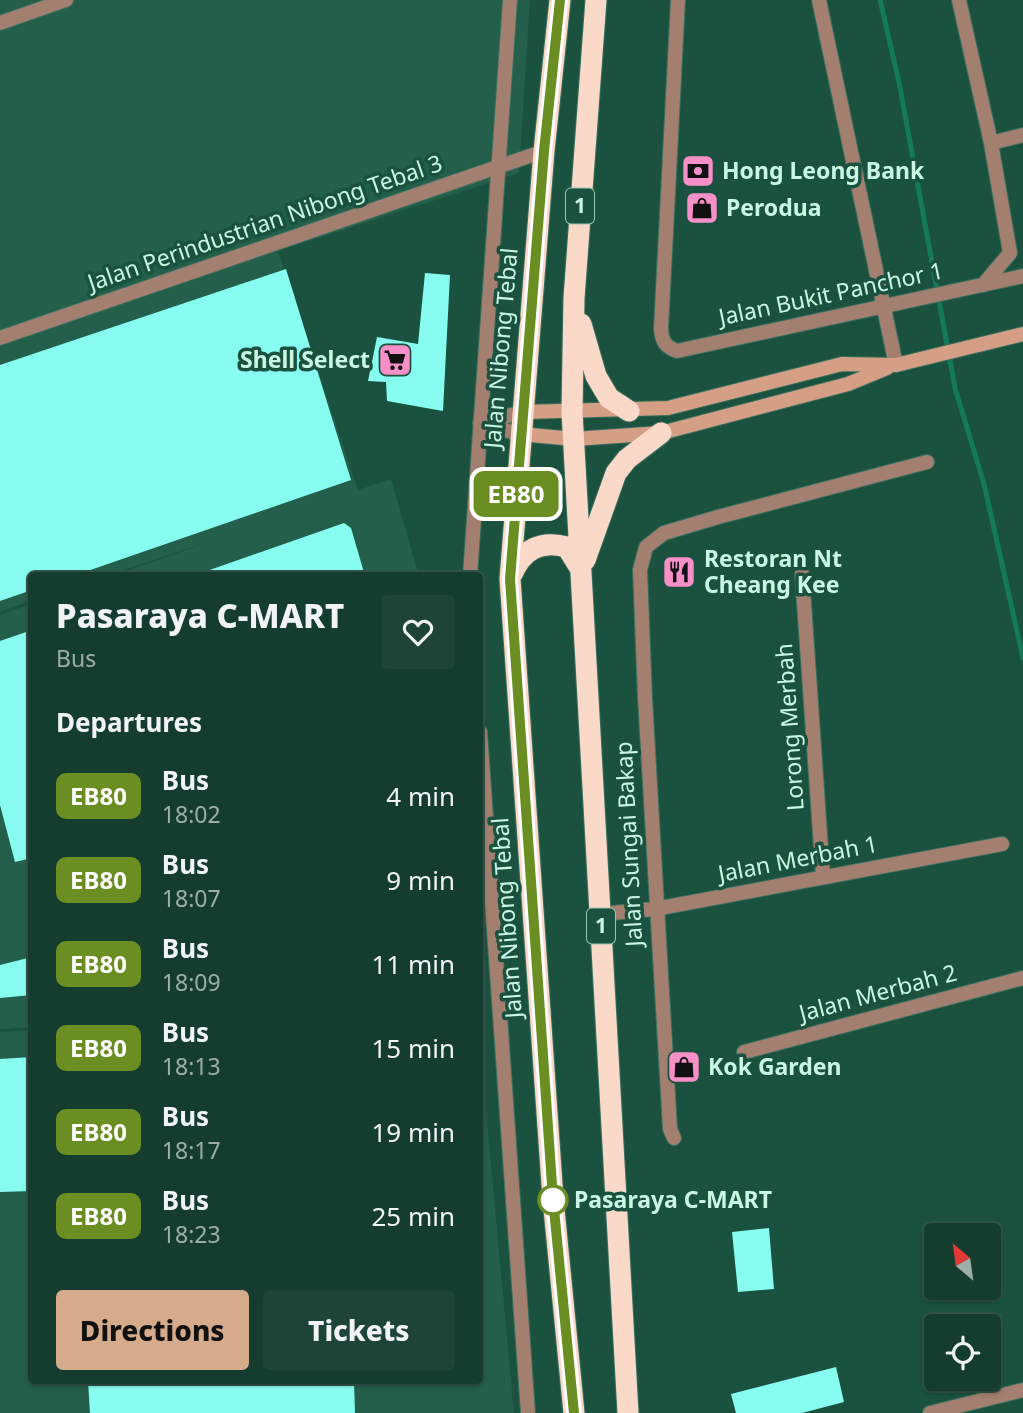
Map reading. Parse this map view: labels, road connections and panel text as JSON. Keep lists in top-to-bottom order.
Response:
{
  "streets": {
    "highway": ["1", "Jalan Nibong Tebal"],
    "street": [
      "Jalan Perindustrian Nibong Tebal 3",
      "Jalan Bukit Panchor 1",
      "Lorong Merbah",
      "Jalan Sungai Bakap",
      "Jalan Merbah 1",
      "Jalan Merbah 2"
    ]
  },
  "crossings": [
    ["1", "Jalan Merbah 1"],
    ["Jalan Perindustrian Nibong Tebal 3", "Jalan Nibong Tebal"],
    ["Lorong Merbah", "Jalan Merbah 1"],
    ["Jalan Sungai Bakap", "Jalan Merbah 1"]
  ],
  "places": {
    "bank": ["Hong Leong Bank"],
    "shop": ["Perodua", "Kok Garden"],
    "supermarket": ["Shell Select"],
    "restaurant": ["Restoran Nt Cheang Kee"],
    "other": ["Pasaraya C-MART"]
  },
  "lines": ["bus line EB80"],
  "north": "top left",
  "page": {
    "on_map": "EB80",
    "heading": [
      ["Pasaraya C-MART", "Bus"],
      "Departures"
    ],
    "list": [
      {
        "mark": "EB80",
        "name": "Bus",
        "note": "18:02",
        "value": "4 min"
      },
      {
        "mark": "EB80",
        "name": "Bus",
        "note": "18:07",
        "value": "9 min"
      },
      {
        "mark": "EB80",
        "name": "Bus",
        "note": "18:09",
        "value": "11 min"
      },
      {
        "mark": "EB80",
        "name": "Bus",
        "note": "18:13",
        "value": "15 min"
      },
      {
        "mark": "EB80",
        "name": "Bus",
        "note": "18:17",
        "value": "19 min"
      },
      {
        "mark": "EB80",
        "name": "Bus",
        "note": "18:23",
        "value": "25 min"
      }
    ],
    "buttons": ["Directions", "Tickets"]
  }
}
